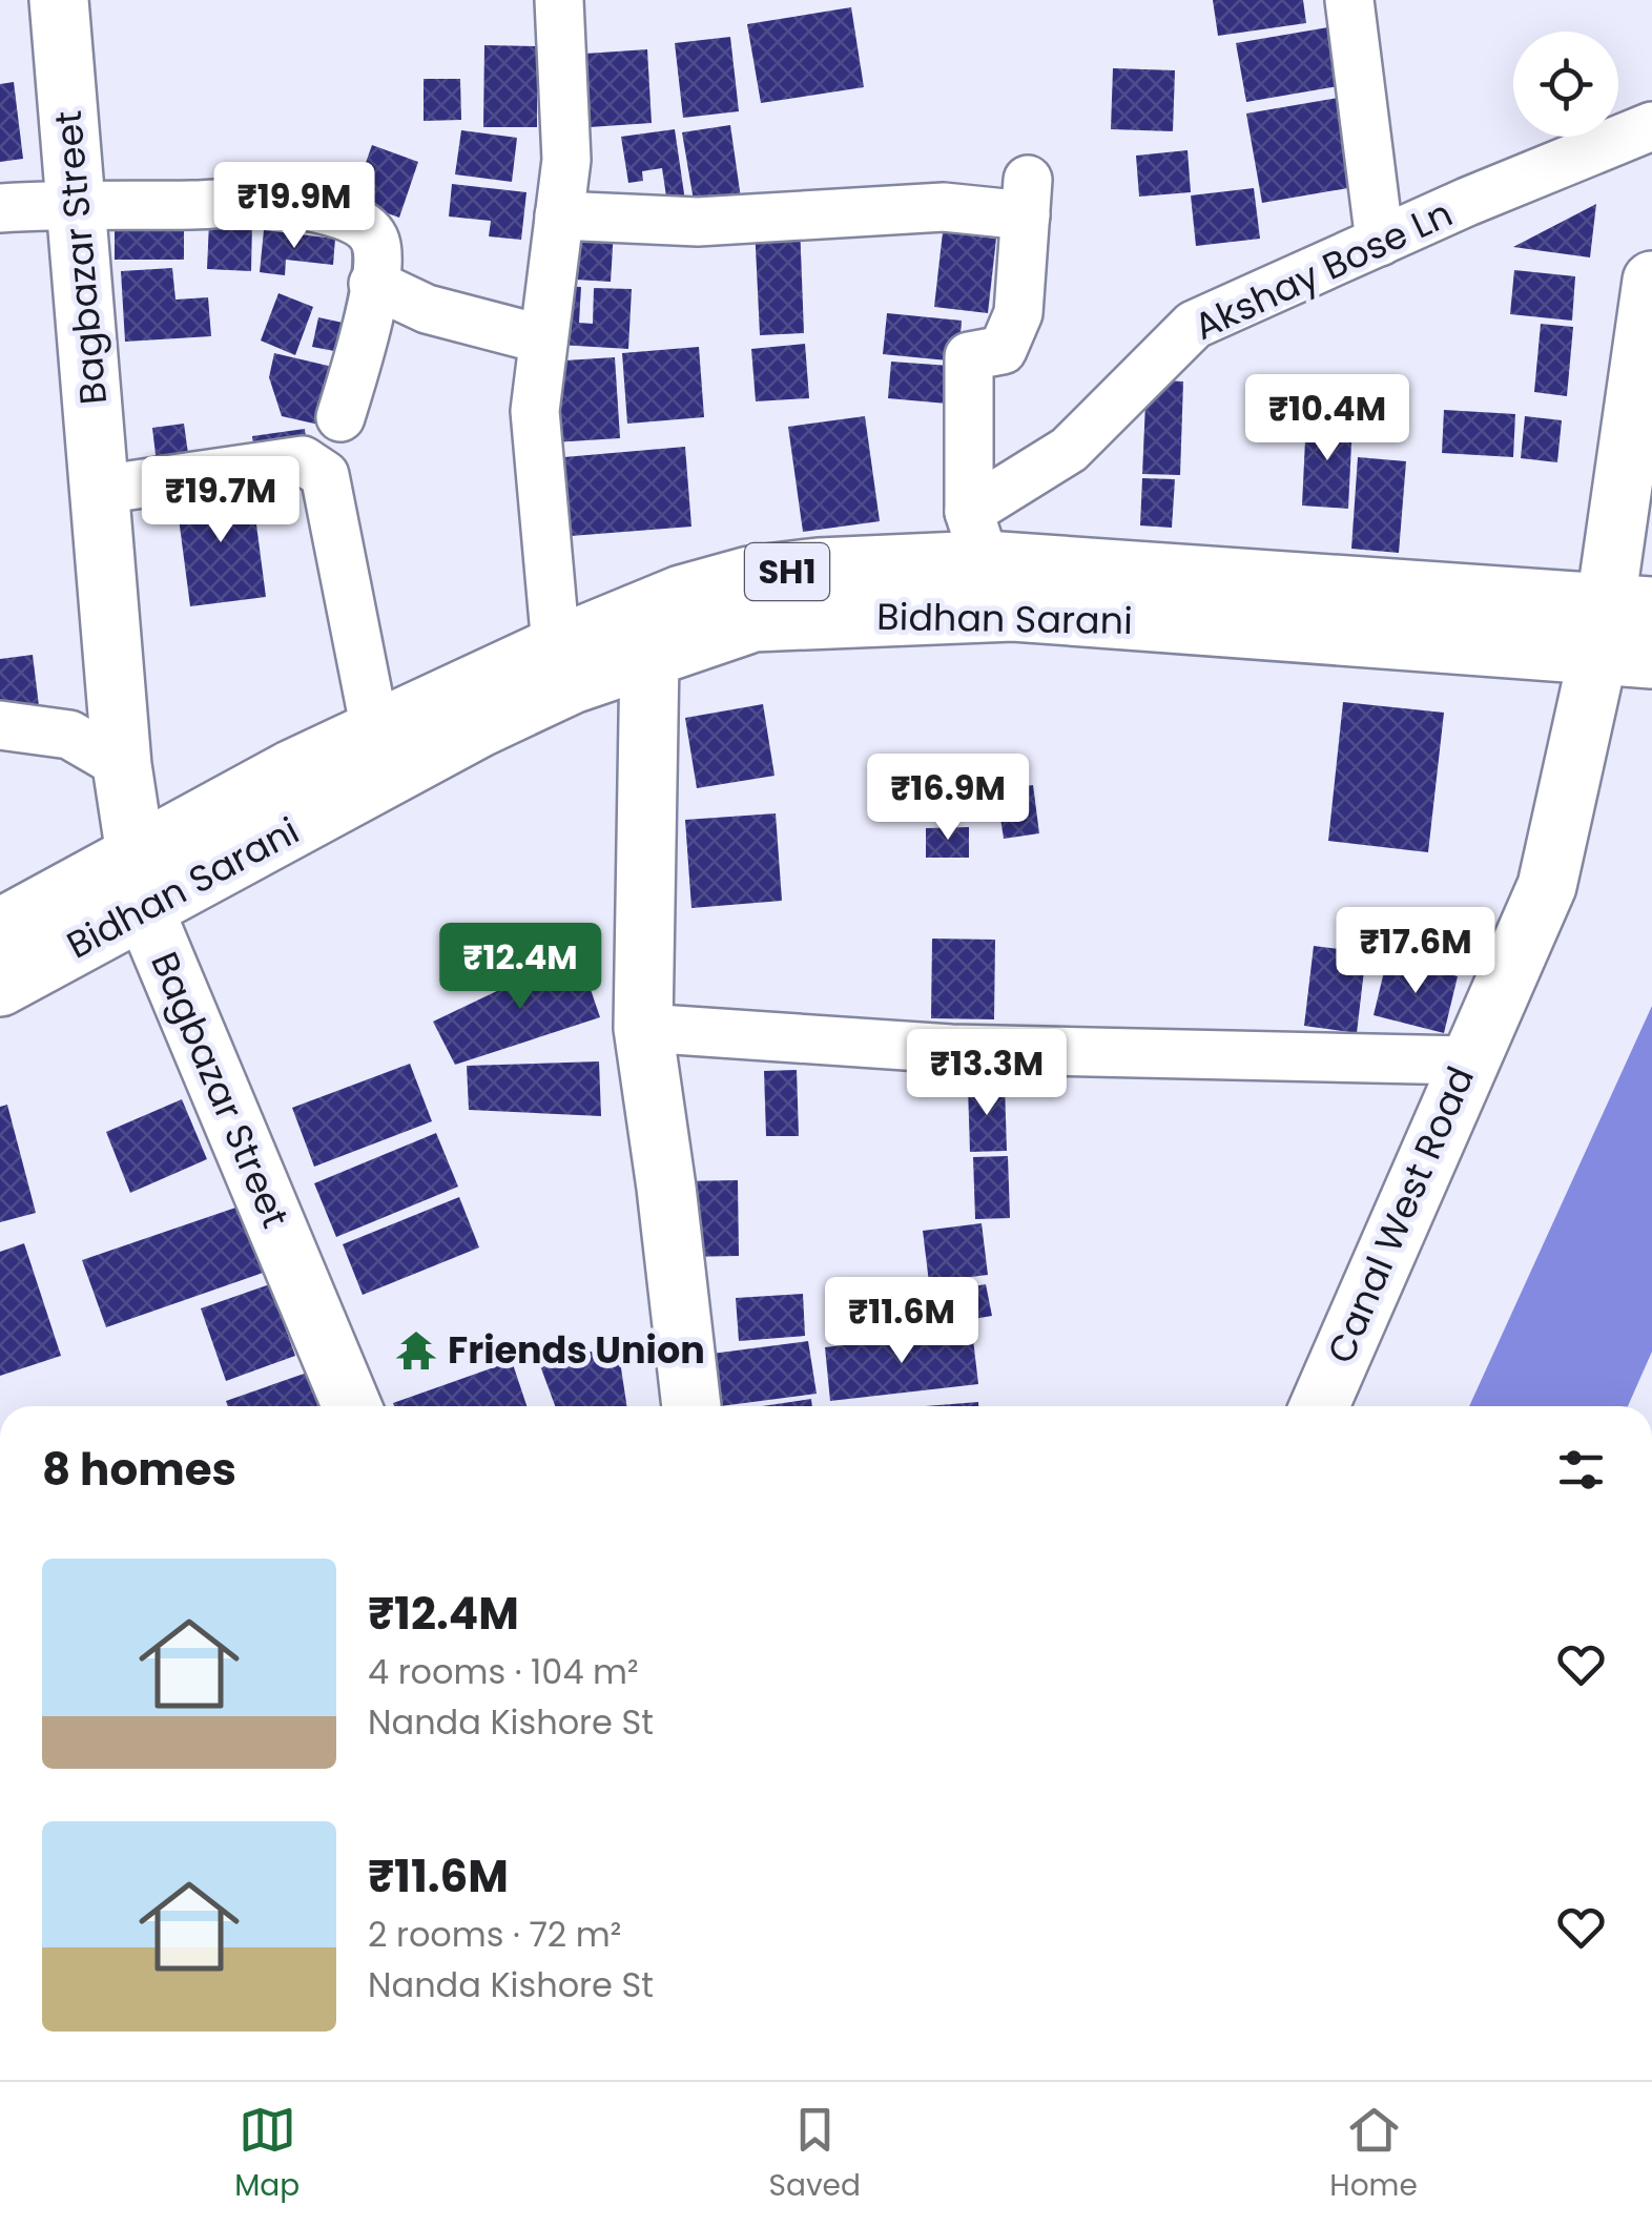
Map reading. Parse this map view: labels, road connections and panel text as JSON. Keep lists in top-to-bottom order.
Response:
{
  "streets": {
    "main road": [
      "Bagbazar Street",
      "SH1",
      "Bidhan Sarani",
      "Canal West Road"
    ],
    "street": ["Akshay Bose Ln"]
  },
  "crossings": [
    ["Bagbazar Street", "Bidhan Sarani"],
    ["Akshay Bose Ln", "Bidhan Sarani"],
    ["Bidhan Sarani", "Canal West Road"]
  ],
  "places": {
    "temple": ["Friends Union"]
  },
  "page": {
    "price": [
      "₹19.9M",
      "₹10.4M",
      "₹19.7M",
      "₹16.9M",
      "₹17.6M",
      "₹12.4M",
      "₹13.3M",
      "₹11.6M"
    ],
    "heading": "8 homes",
    "list": [
      {
        "name": "₹12.4M",
        "note": "4 rooms · 104 m² · Nanda Kishore St"
      },
      {
        "name": "₹11.6M",
        "note": "2 rooms · 72 m² · Nanda Kishore St"
      }
    ],
    "tabs": ["Map", "Saved", "Home"]
  }
}
